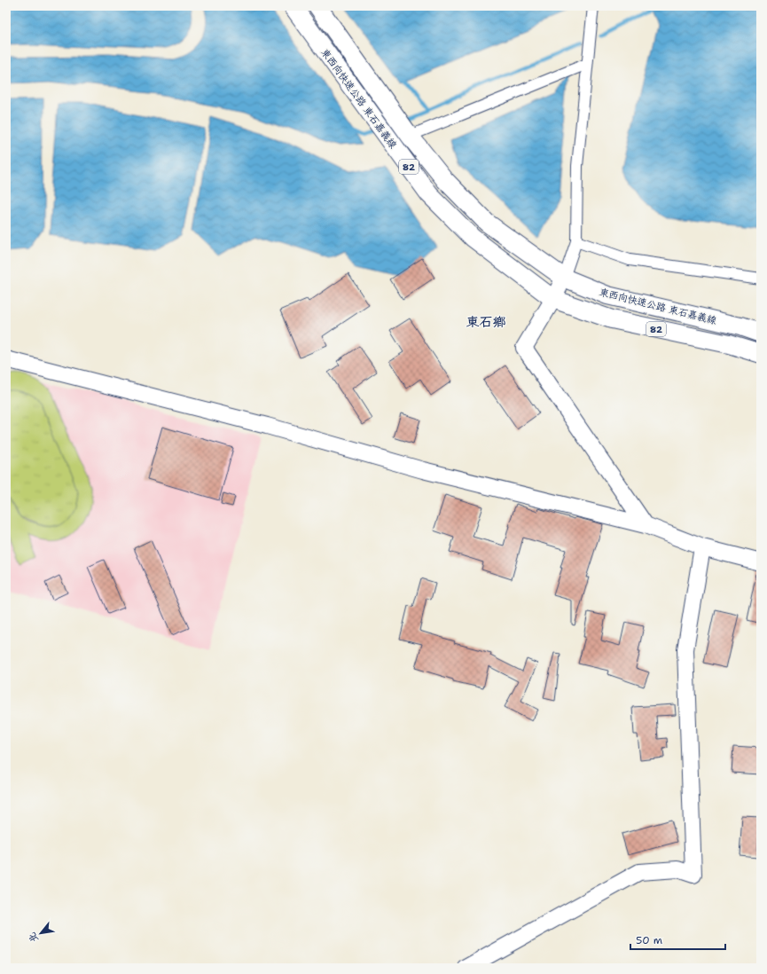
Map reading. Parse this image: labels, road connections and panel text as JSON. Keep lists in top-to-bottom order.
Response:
{
  "streets": {
    "main road": ["東西向快速公路 東石嘉義線", "82"]
  },
  "districts": ["東石鄉"],
  "scale_bar": "50 m",
  "north": "bottom left"
}
